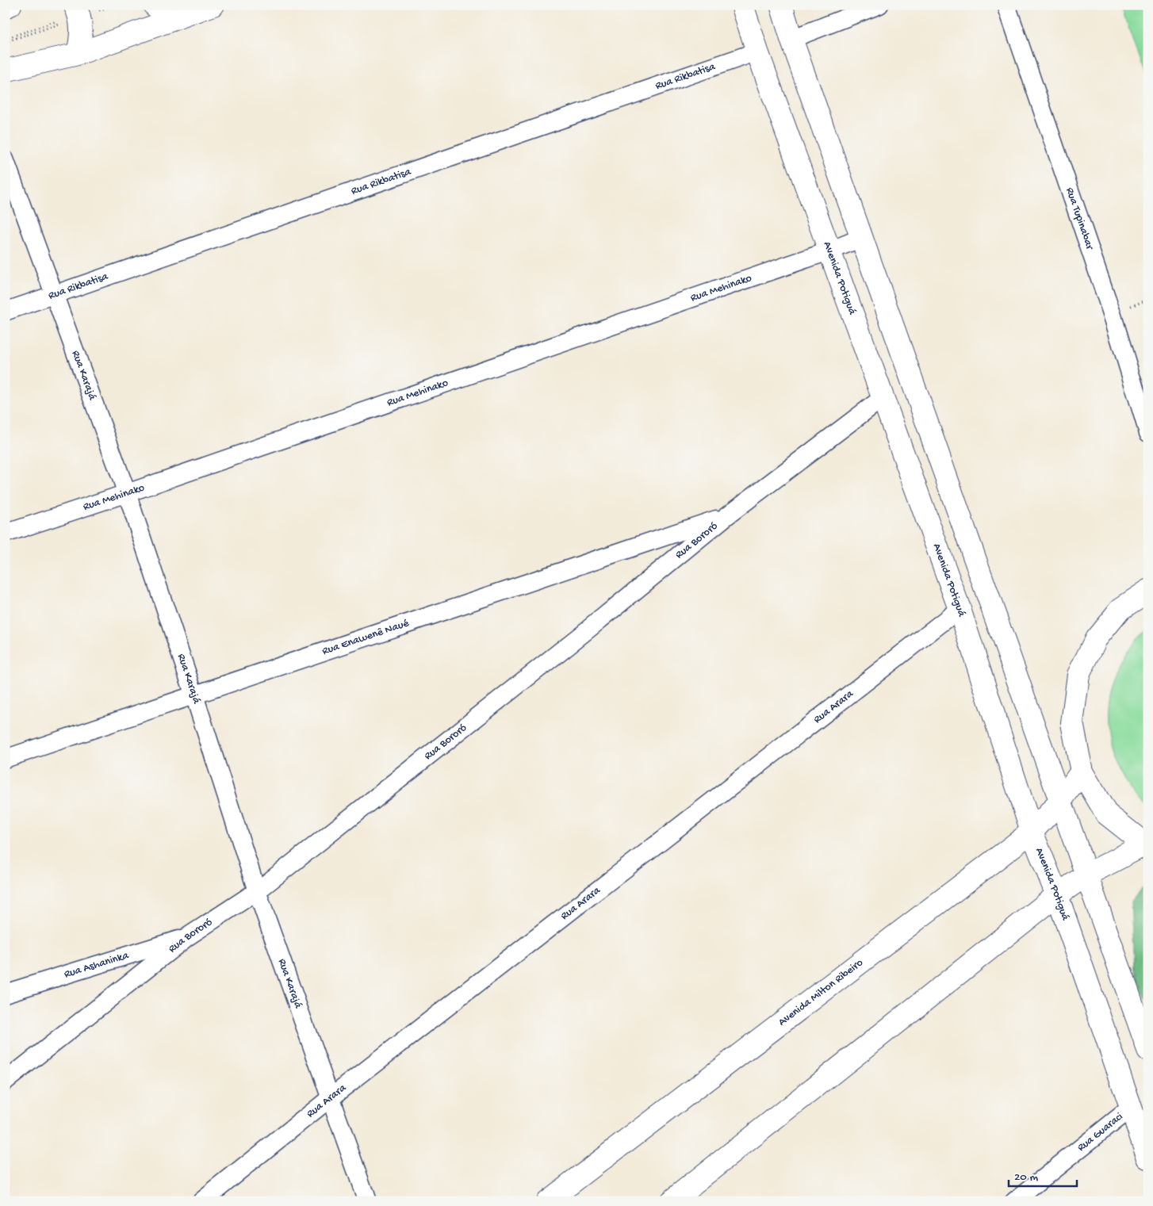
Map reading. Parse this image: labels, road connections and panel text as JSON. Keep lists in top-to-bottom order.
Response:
{
  "streets": {
    "main road": ["Avenida Potiguá", "Avenida Milton Ribeiro"],
    "street": [
      "Rua Rikbatisa",
      "Rua Tupinabar",
      "Rua Mehinako",
      "Rua Karajá",
      "Rua Bororó",
      "Rua Enawenê Naué",
      "Rua Arara",
      "Rua Ashaninka",
      "Rua Guaraci"
    ]
  },
  "crossings": [
    ["Rua Rikbatisa", "Avenida Potiguá"],
    ["Rua Rikbatisa", "Rua Karajá"],
    ["Avenida Potiguá", "Rua Mehinako"],
    ["Avenida Potiguá", "Rua Bororó"],
    ["Avenida Potiguá", "Rua Arara"],
    ["Avenida Potiguá", "Avenida Milton Ribeiro"],
    ["Avenida Potiguá", "Rua Guaraci"],
    ["Rua Mehinako", "Rua Karajá"],
    ["Rua Karajá", "Rua Bororó"],
    ["Rua Karajá", "Rua Enawenê Naué"],
    ["Rua Karajá", "Rua Arara"],
    ["Rua Bororó", "Rua Enawenê Naué"],
    ["Rua Bororó", "Rua Ashaninka"]
  ],
  "scale_bar": "20 m"
}
